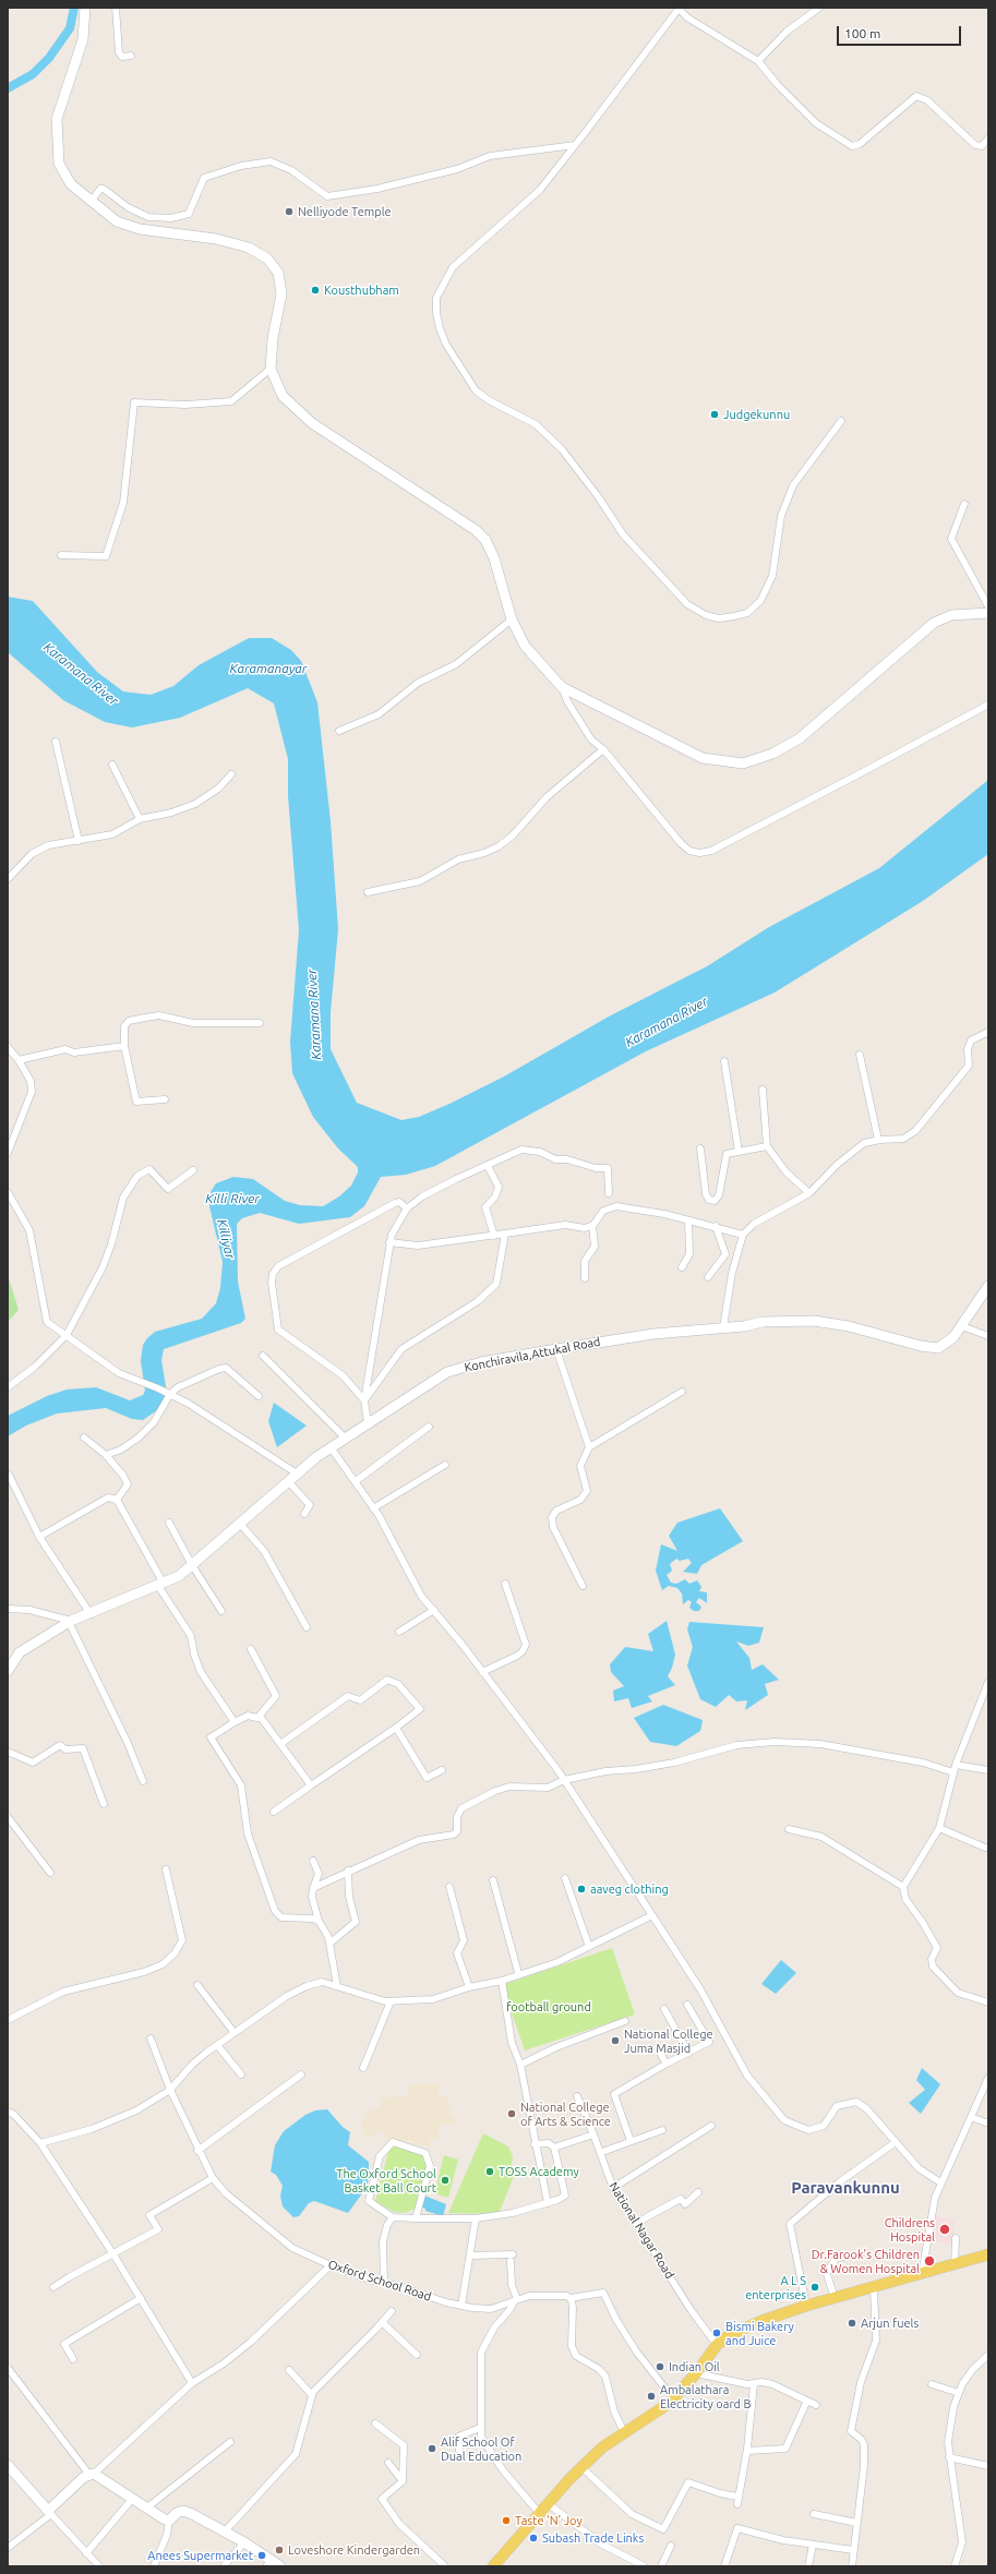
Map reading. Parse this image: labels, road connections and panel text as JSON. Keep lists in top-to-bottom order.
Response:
{
  "streets": {
    "main road": ["Konchiravila,Attukal Road"],
    "street": ["National Nagar Road", "Oxford School Road"]
  },
  "districts": ["Paravankunnu"],
  "water": [
    "Karamanayar",
    "Karamana River",
    "Killi River",
    "Killiyar"
  ],
  "parks": ["football ground"],
  "places": [
    "Nelliyode Temple",
    "Kousthubham",
    "Judgekunnu",
    "aaveg clothing",
    "National College Juma Masjid",
    "National College of Arts & Science",
    "TOSS Academy",
    "The Oxford School Basket Ball Court",
    "Childrens Hospital",
    "Dr.Farook's Children & Women Hospital",
    "A L S enterprises",
    "Arjun fuels",
    "Bismi Bakery and Juice",
    "Indian Oil",
    "Ambalathara Electricity oard B",
    "Alif School Of Dual Education",
    "Taste 'N' Joy",
    "Subash Trade Links",
    "Loveshore Kindergarden",
    "Anees Supermarket"
  ],
  "scale_bar": "100 m"
}
